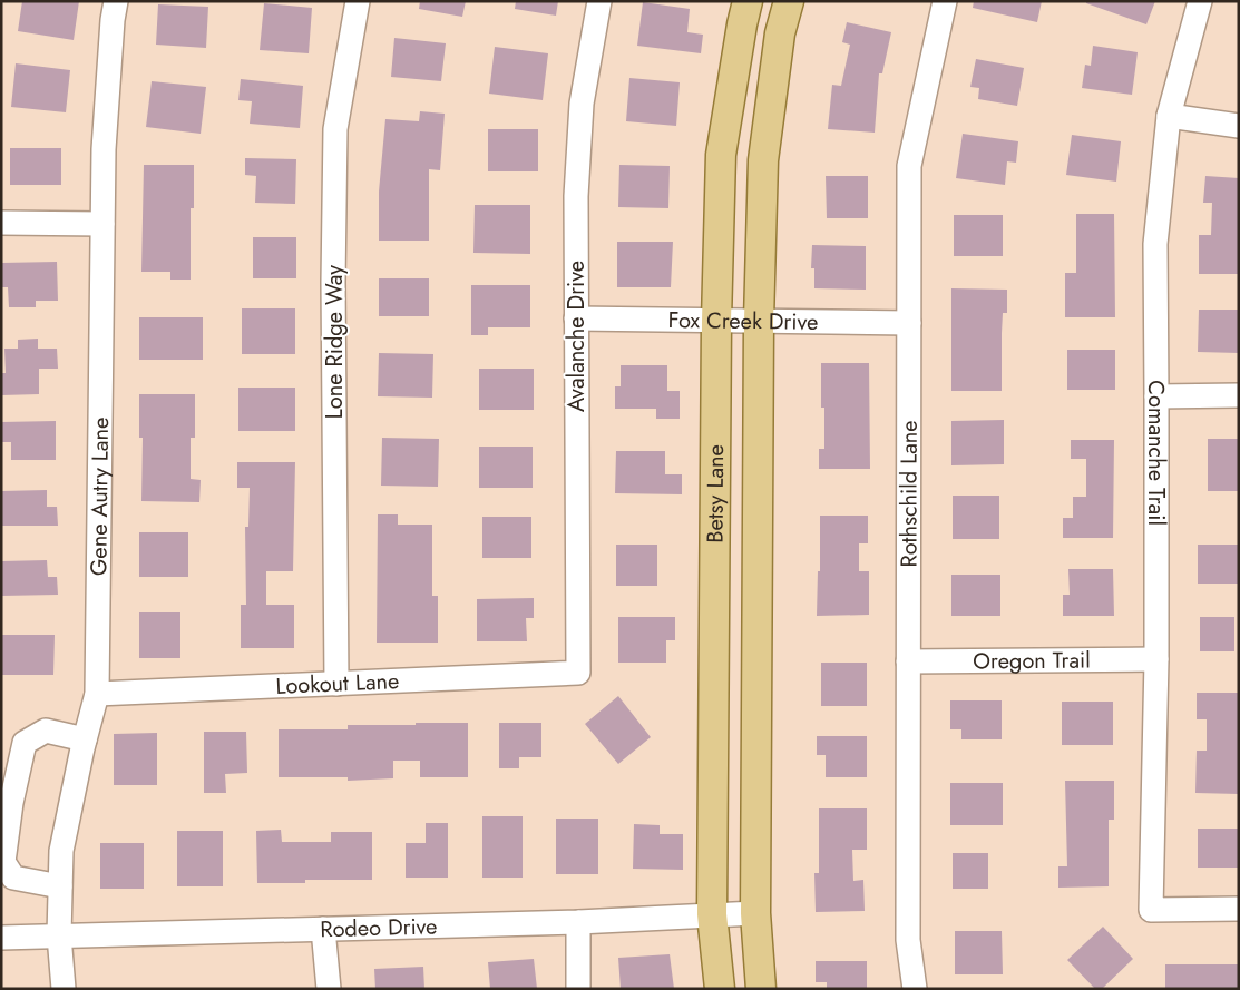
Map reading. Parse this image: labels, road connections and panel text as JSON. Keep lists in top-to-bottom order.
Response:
{
  "streets": {
    "main road": ["Betsy Lane"],
    "street": [
      "Fox Creek Drive",
      "Avalanche Drive",
      "Lone Ridge Way",
      "Comanche Trail",
      "Rothschild Lane",
      "Gene Autry Lane",
      "Oregon Trail",
      "Lookout Lane",
      "Rodeo Drive"
    ]
  },
  "crossings": [
    ["Fox Creek Drive", "Avalanche Drive"],
    ["Fox Creek Drive", "Rothschild Lane"],
    ["Fox Creek Drive", "Betsy Lane"],
    ["Avalanche Drive", "Lookout Lane"],
    ["Lone Ridge Way", "Lookout Lane"],
    ["Comanche Trail", "Oregon Trail"],
    ["Rothschild Lane", "Oregon Trail"],
    ["Betsy Lane", "Rodeo Drive"],
    ["Gene Autry Lane", "Lookout Lane"],
    ["Gene Autry Lane", "Rodeo Drive"]
  ]
}
